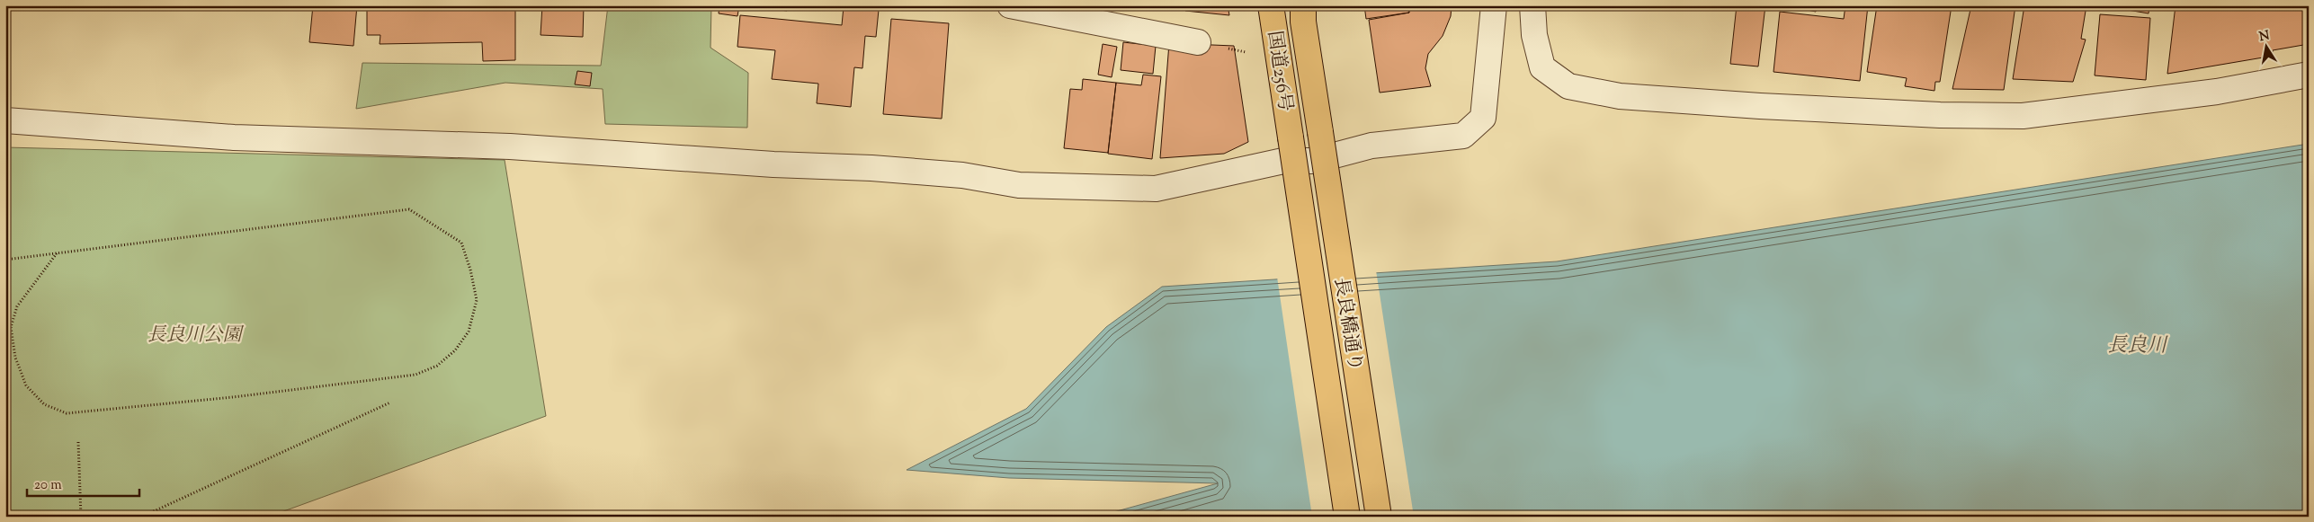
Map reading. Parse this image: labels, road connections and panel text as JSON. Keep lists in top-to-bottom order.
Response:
{
  "streets": {
    "highway": ["国道256号", "長良橋通り"]
  },
  "crossings": [
    ["国道256号", "長良橋通り"]
  ],
  "water": ["長良川"],
  "parks": ["長良川公園"],
  "scale_bar": "20 m",
  "north": "top"
}
